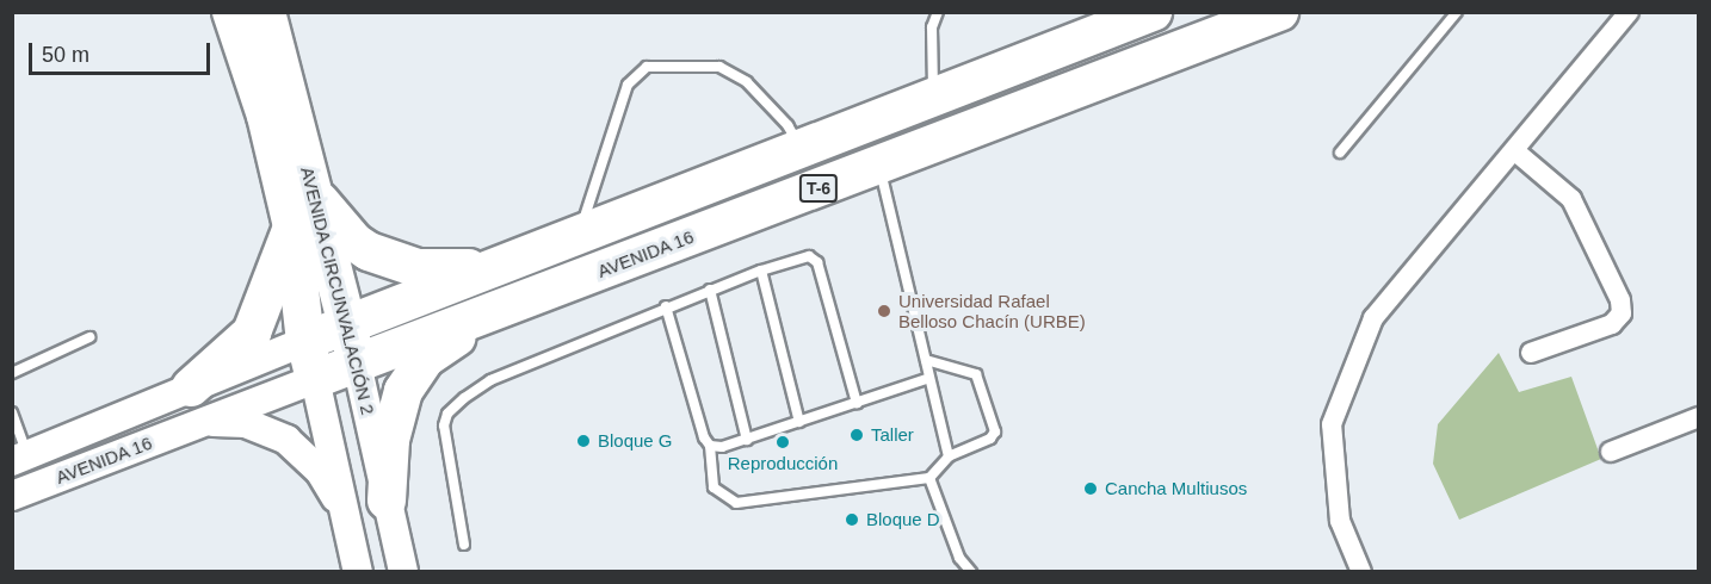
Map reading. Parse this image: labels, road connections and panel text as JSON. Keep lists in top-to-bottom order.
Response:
{
  "streets": {
    "highway": ["T-6", "AVENIDA 16", "AVENIDA CIRCUNVALACIÓN 2"]
  },
  "crossings": [
    ["AVENIDA 16", "AVENIDA CIRCUNVALACIÓN 2"]
  ],
  "places": [
    "Universidad Rafael Belloso Chacín (URBE)",
    "Taller",
    "Bloque G",
    "Reproducción",
    "Cancha Multiusos",
    "Bloque D"
  ],
  "scale_bar": "50 m"
}
